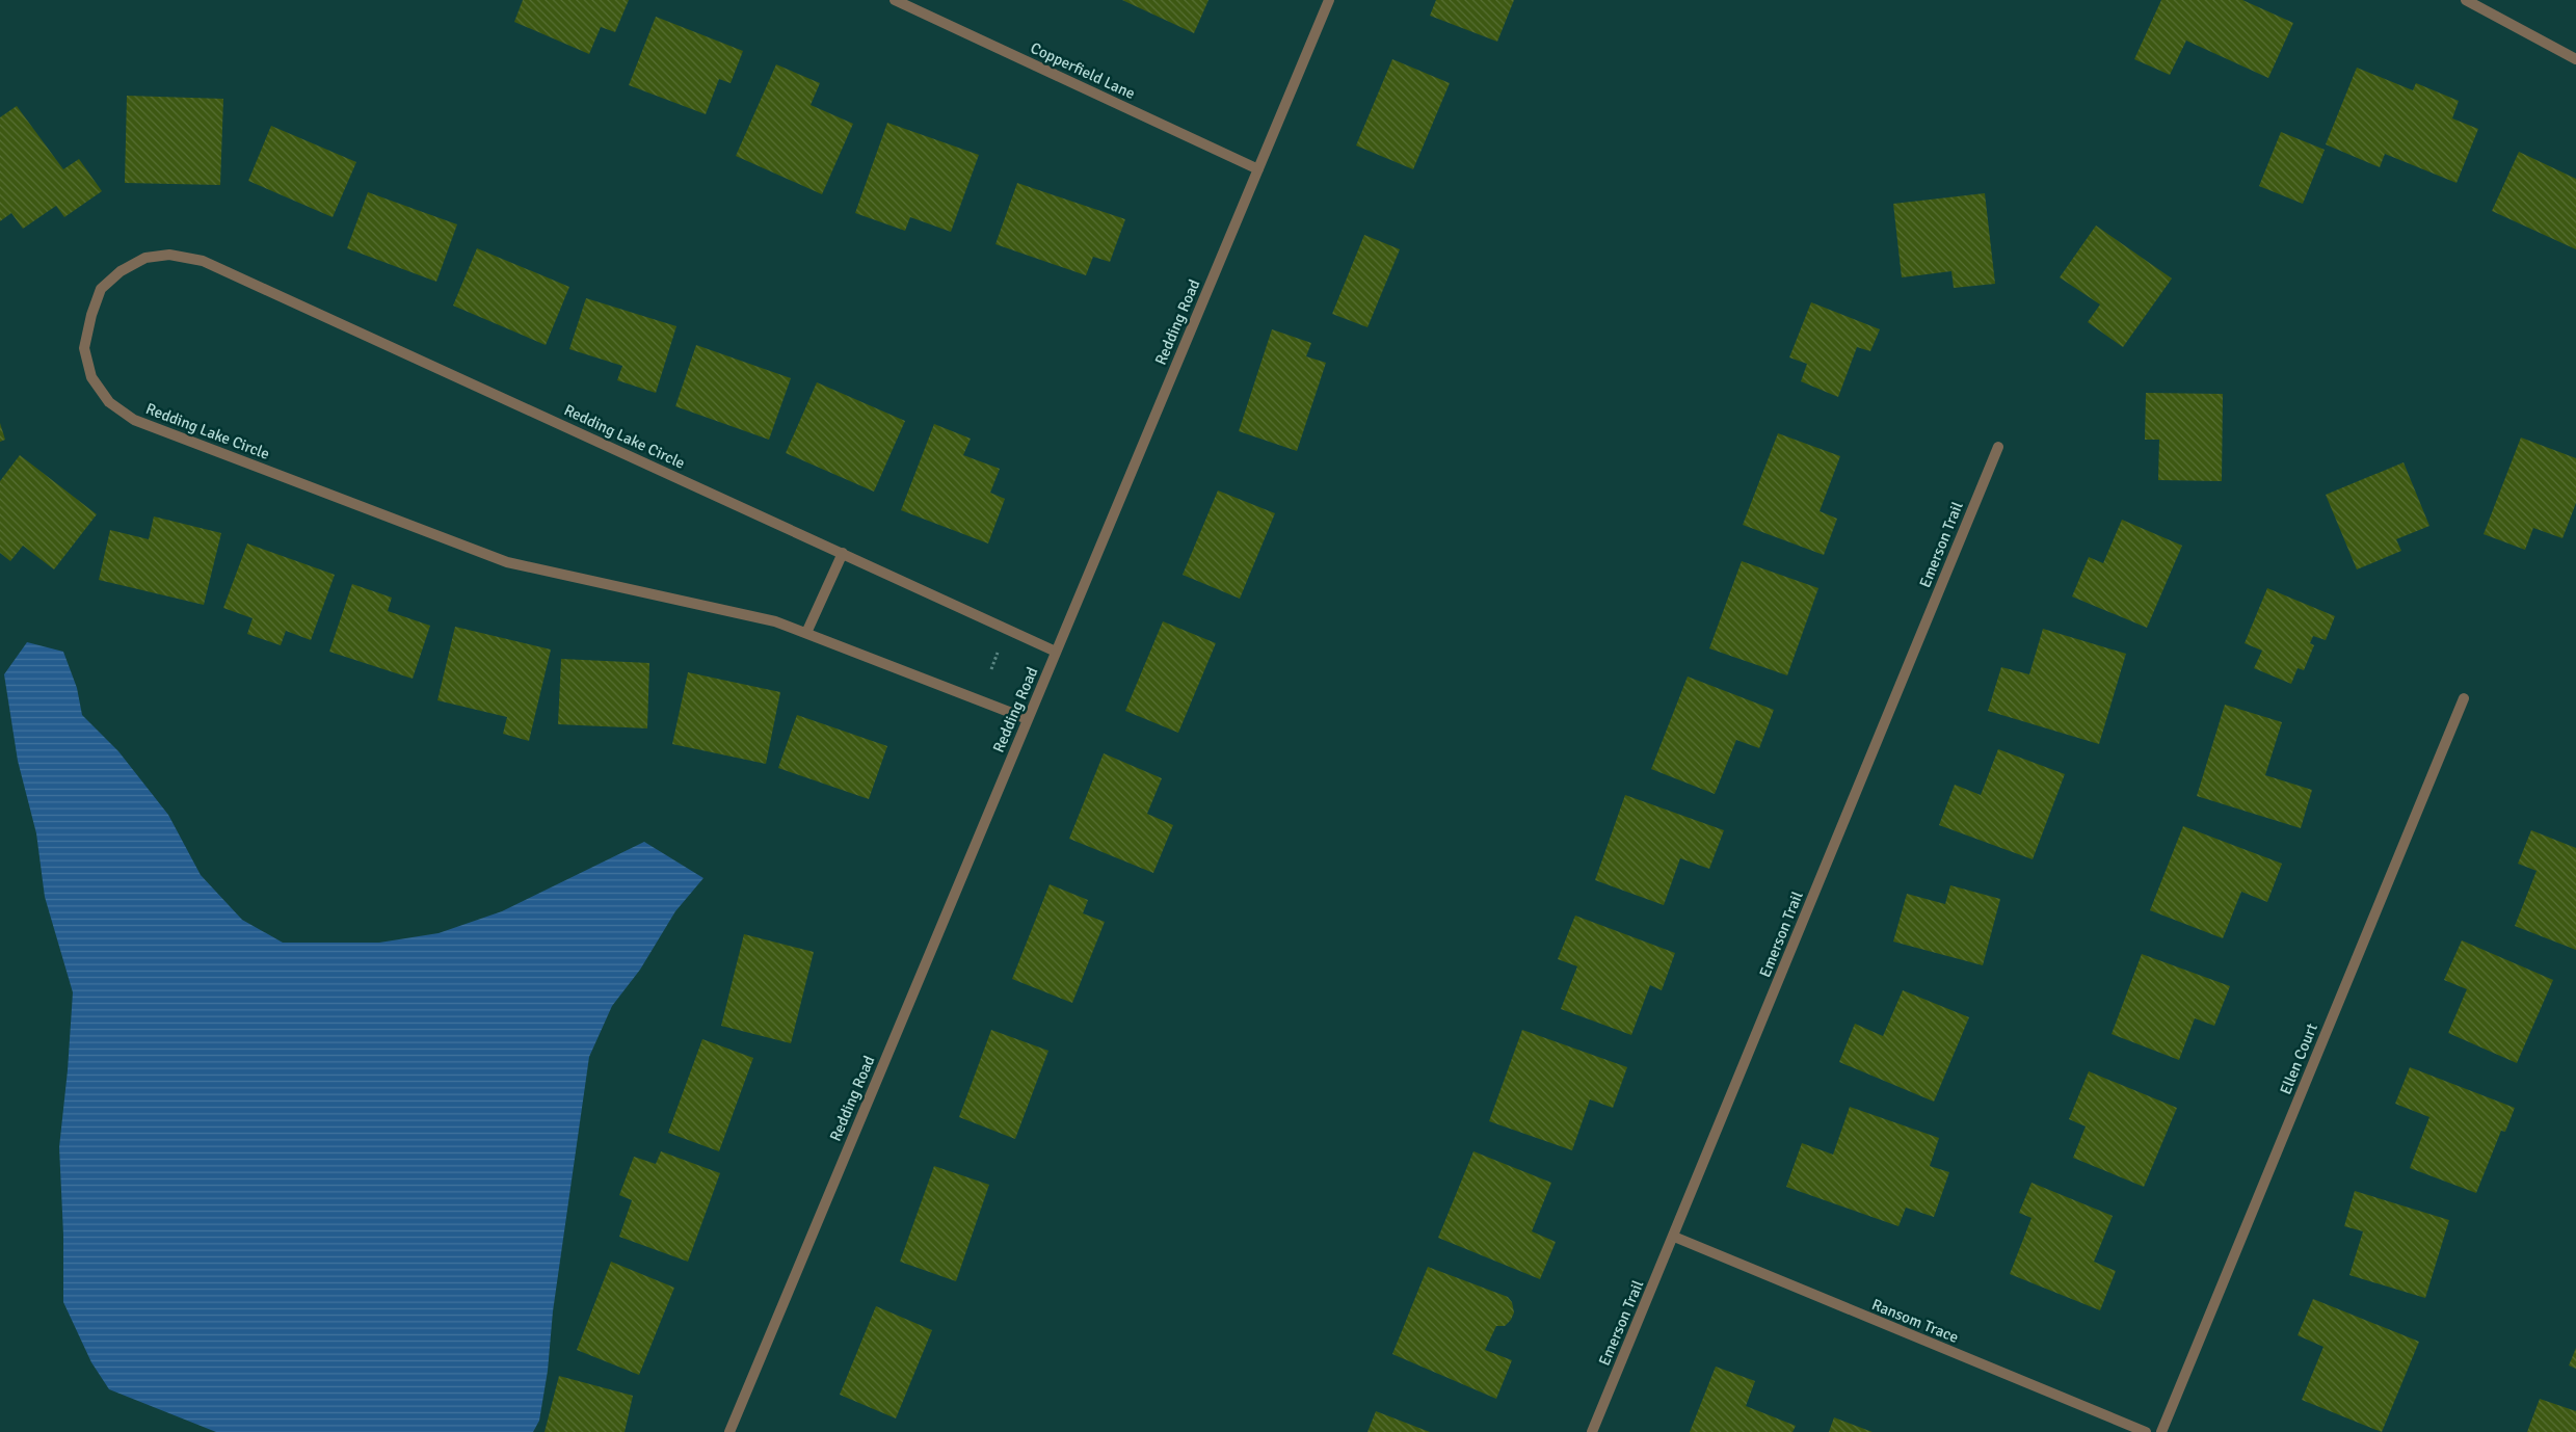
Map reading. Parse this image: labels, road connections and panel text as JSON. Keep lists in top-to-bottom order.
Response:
{
  "streets": {
    "street": [
      "Copperfield Lane",
      "Redding Road",
      "Redding Lake Circle",
      "Emerson Trail",
      "Ellen Court",
      "Ransom Trace"
    ]
  },
  "crossings": [
    ["Copperfield Lane", "Redding Road"],
    ["Redding Road", "Redding Lake Circle"],
    ["Emerson Trail", "Ransom Trace"]
  ]
}
